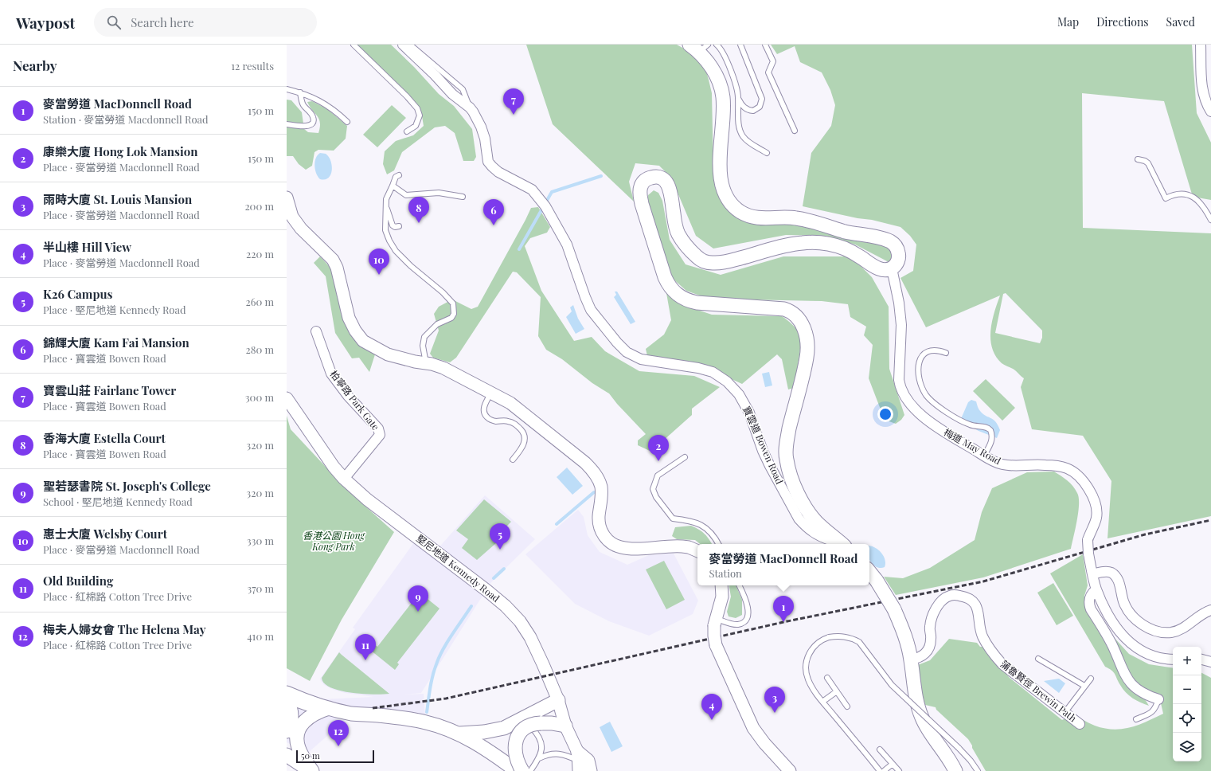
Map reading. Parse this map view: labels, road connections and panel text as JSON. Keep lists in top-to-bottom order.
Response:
{
  "streets": {
    "street": [
      "柏寧路 Park Gate",
      "寶雲道 Bowen Road",
      "梅道 May Road",
      "堅尼地道 Kennedy Road",
      "蒲魯賢徑 Brewin Path"
    ]
  },
  "crossings": [
    ["柏寧路 Park Gate", "堅尼地道 Kennedy Road"]
  ],
  "parks": ["香港公園 Hong Kong Park"],
  "scale_bar": "50 m",
  "page": {
    "header": "Waypost",
    "search": "Search here",
    "nav": ["Map", "Directions", "Saved"],
    "heading": ["Nearby", "12 results"],
    "list": [
      {
        "mark": "1",
        "name": "麥當勞道 MacDonnell Road",
        "note": "Station · 麥當勞道 Macdonnell Road",
        "value": "150 m"
      },
      {
        "mark": "2",
        "name": "康樂大廈 Hong Lok Mansion",
        "note": "Place · 麥當勞道 Macdonnell Road",
        "value": "150 m"
      },
      {
        "mark": "3",
        "name": "雨時大廈 St. Louis Mansion",
        "note": "Place · 麥當勞道 Macdonnell Road",
        "value": "200 m"
      },
      {
        "mark": "4",
        "name": "半山樓 Hill View",
        "note": "Place · 麥當勞道 Macdonnell Road",
        "value": "220 m"
      },
      {
        "mark": "5",
        "name": "K26 Campus",
        "note": "Place · 堅尼地道 Kennedy Road",
        "value": "260 m"
      },
      {
        "mark": "6",
        "name": "錦輝大廈 Kam Fai Mansion",
        "note": "Place · 寶雲道 Bowen Road",
        "value": "280 m"
      },
      {
        "mark": "7",
        "name": "寶雲山莊 Fairlane Tower",
        "note": "Place · 寶雲道 Bowen Road",
        "value": "300 m"
      },
      {
        "mark": "8",
        "name": "香海大廈 Estella Court",
        "note": "Place · 寶雲道 Bowen Road",
        "value": "320 m"
      },
      {
        "mark": "9",
        "name": "聖若瑟書院 St. Joseph's College",
        "note": "School · 堅尼地道 Kennedy Road",
        "value": "320 m"
      },
      {
        "mark": "10",
        "name": "惠士大廈 Welsby Court",
        "note": "Place · 麥當勞道 Macdonnell Road",
        "value": "330 m"
      },
      {
        "mark": "11",
        "name": "Old Building",
        "note": "Place · 紅棉路 Cotton Tree Drive",
        "value": "370 m"
      },
      {
        "mark": "12",
        "name": "梅夫人婦女會 The Helena May",
        "note": "Place · 紅棉路 Cotton Tree Drive",
        "value": "410 m"
      }
    ],
    "pins": [
      "7",
      "8",
      "6",
      "10",
      "2",
      "5",
      "9",
      "1",
      "11",
      "3",
      "4",
      "12"
    ],
    "popup": ["麥當勞道 MacDonnell Road", "Station"],
    "map_buttons": ["+", "−"],
    "scale": "50 m"
  }
}
